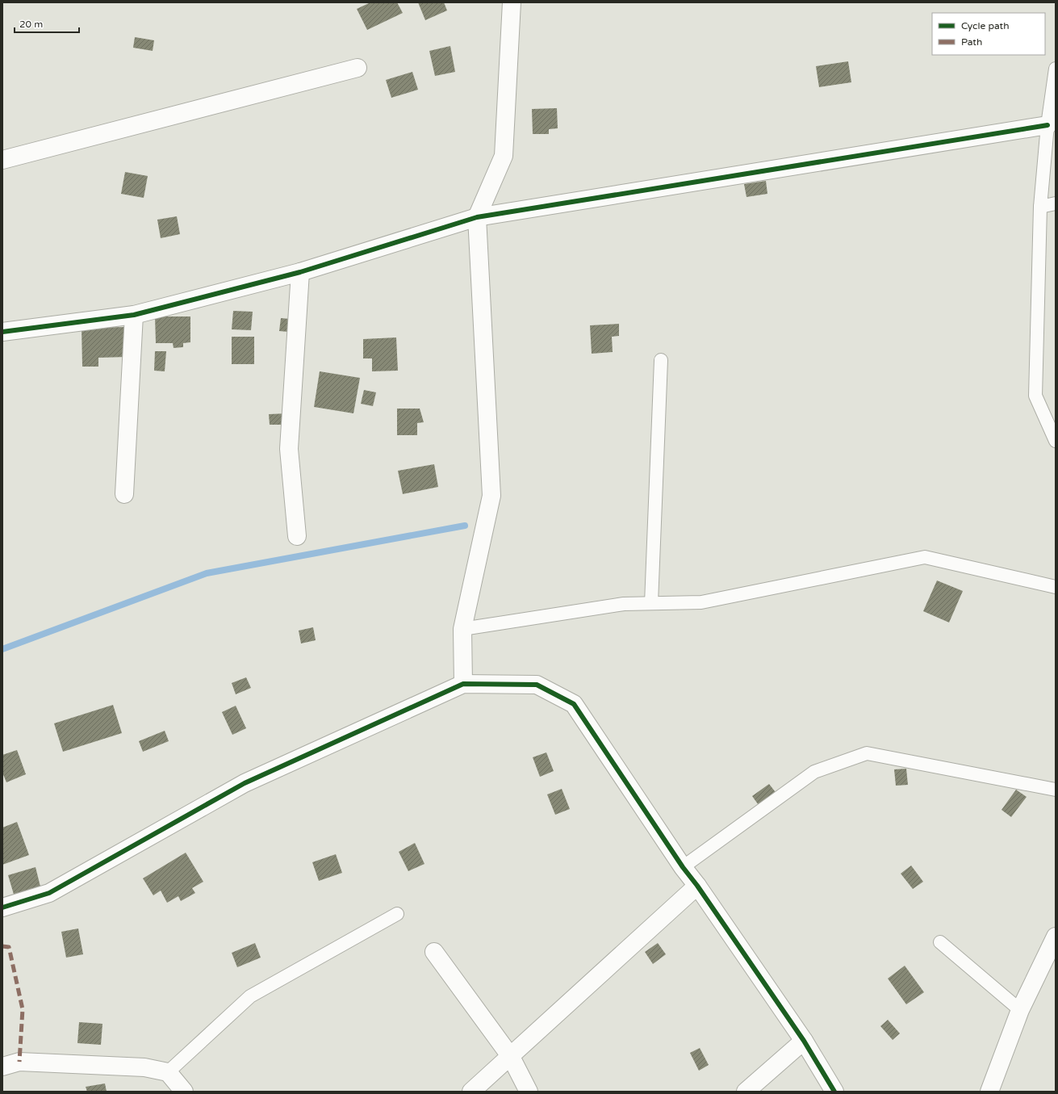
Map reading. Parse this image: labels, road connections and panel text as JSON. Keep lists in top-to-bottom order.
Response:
{
  "legend": ["Cycle path", "Path"],
  "scale_bar": "20 m"
}
